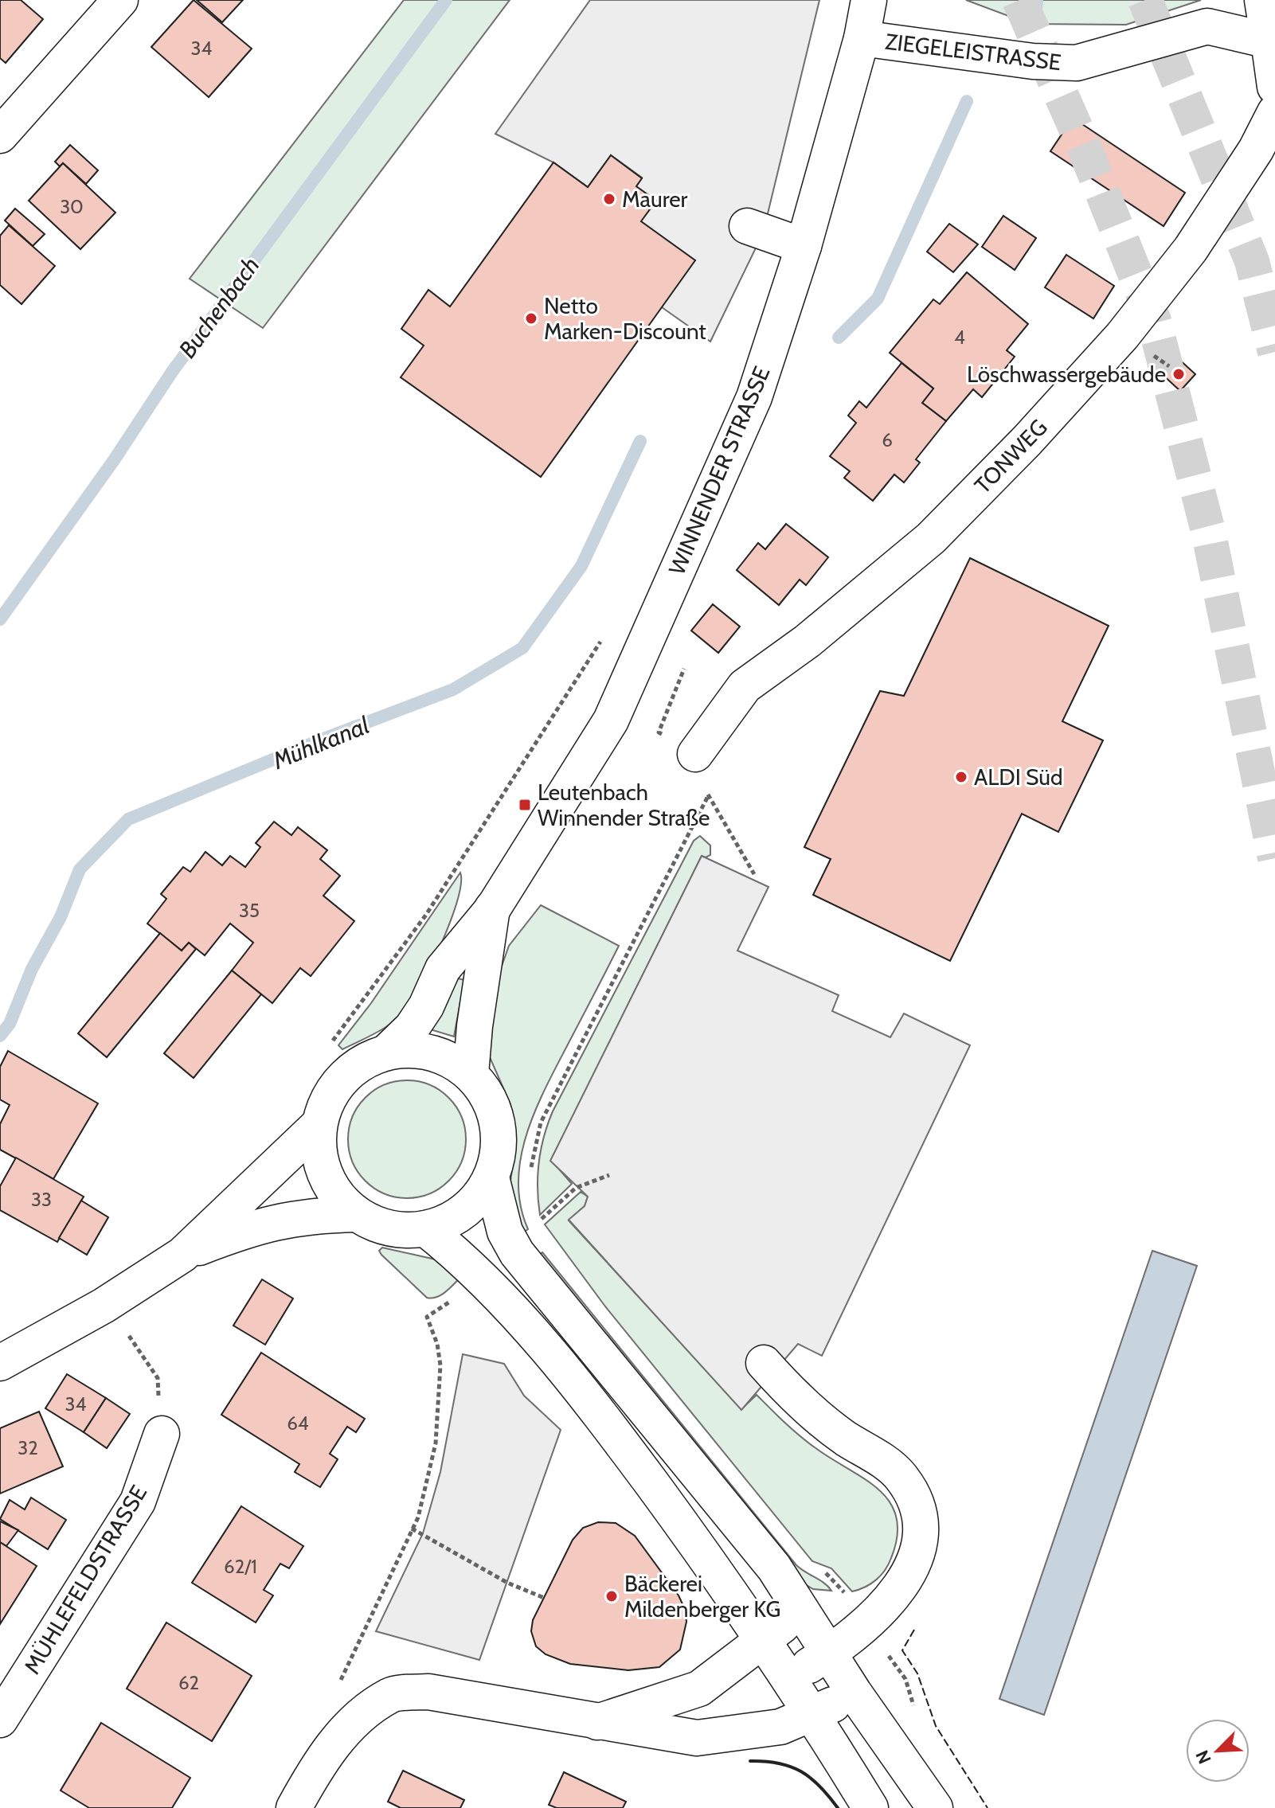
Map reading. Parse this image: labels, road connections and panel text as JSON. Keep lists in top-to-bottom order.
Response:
{
  "streets": {
    "street": [
      "ZIEGELEISTRASSE",
      "TONWEG",
      "WINNENDER STRASSE",
      "MÜHLEFELDSTRASSE"
    ]
  },
  "crossings": [
    ["ZIEGELEISTRASSE", "WINNENDER STRASSE"]
  ],
  "water": ["Buchenbach", "Mühlkanal"],
  "places": {
    "other": [
      "Maurer",
      "Netto Marken-Discount",
      "Löschwassergebäude",
      "ALDI Süd",
      "Bäckerei Mildenberger KG"
    ],
    "transit": ["Leutenbach Winnender Straße"]
  },
  "house_numbers": [
    "34",
    "30",
    "4",
    "6",
    "35",
    "33",
    "34",
    "64",
    "32",
    "62/1",
    "62"
  ],
  "north": "bottom left"
}
